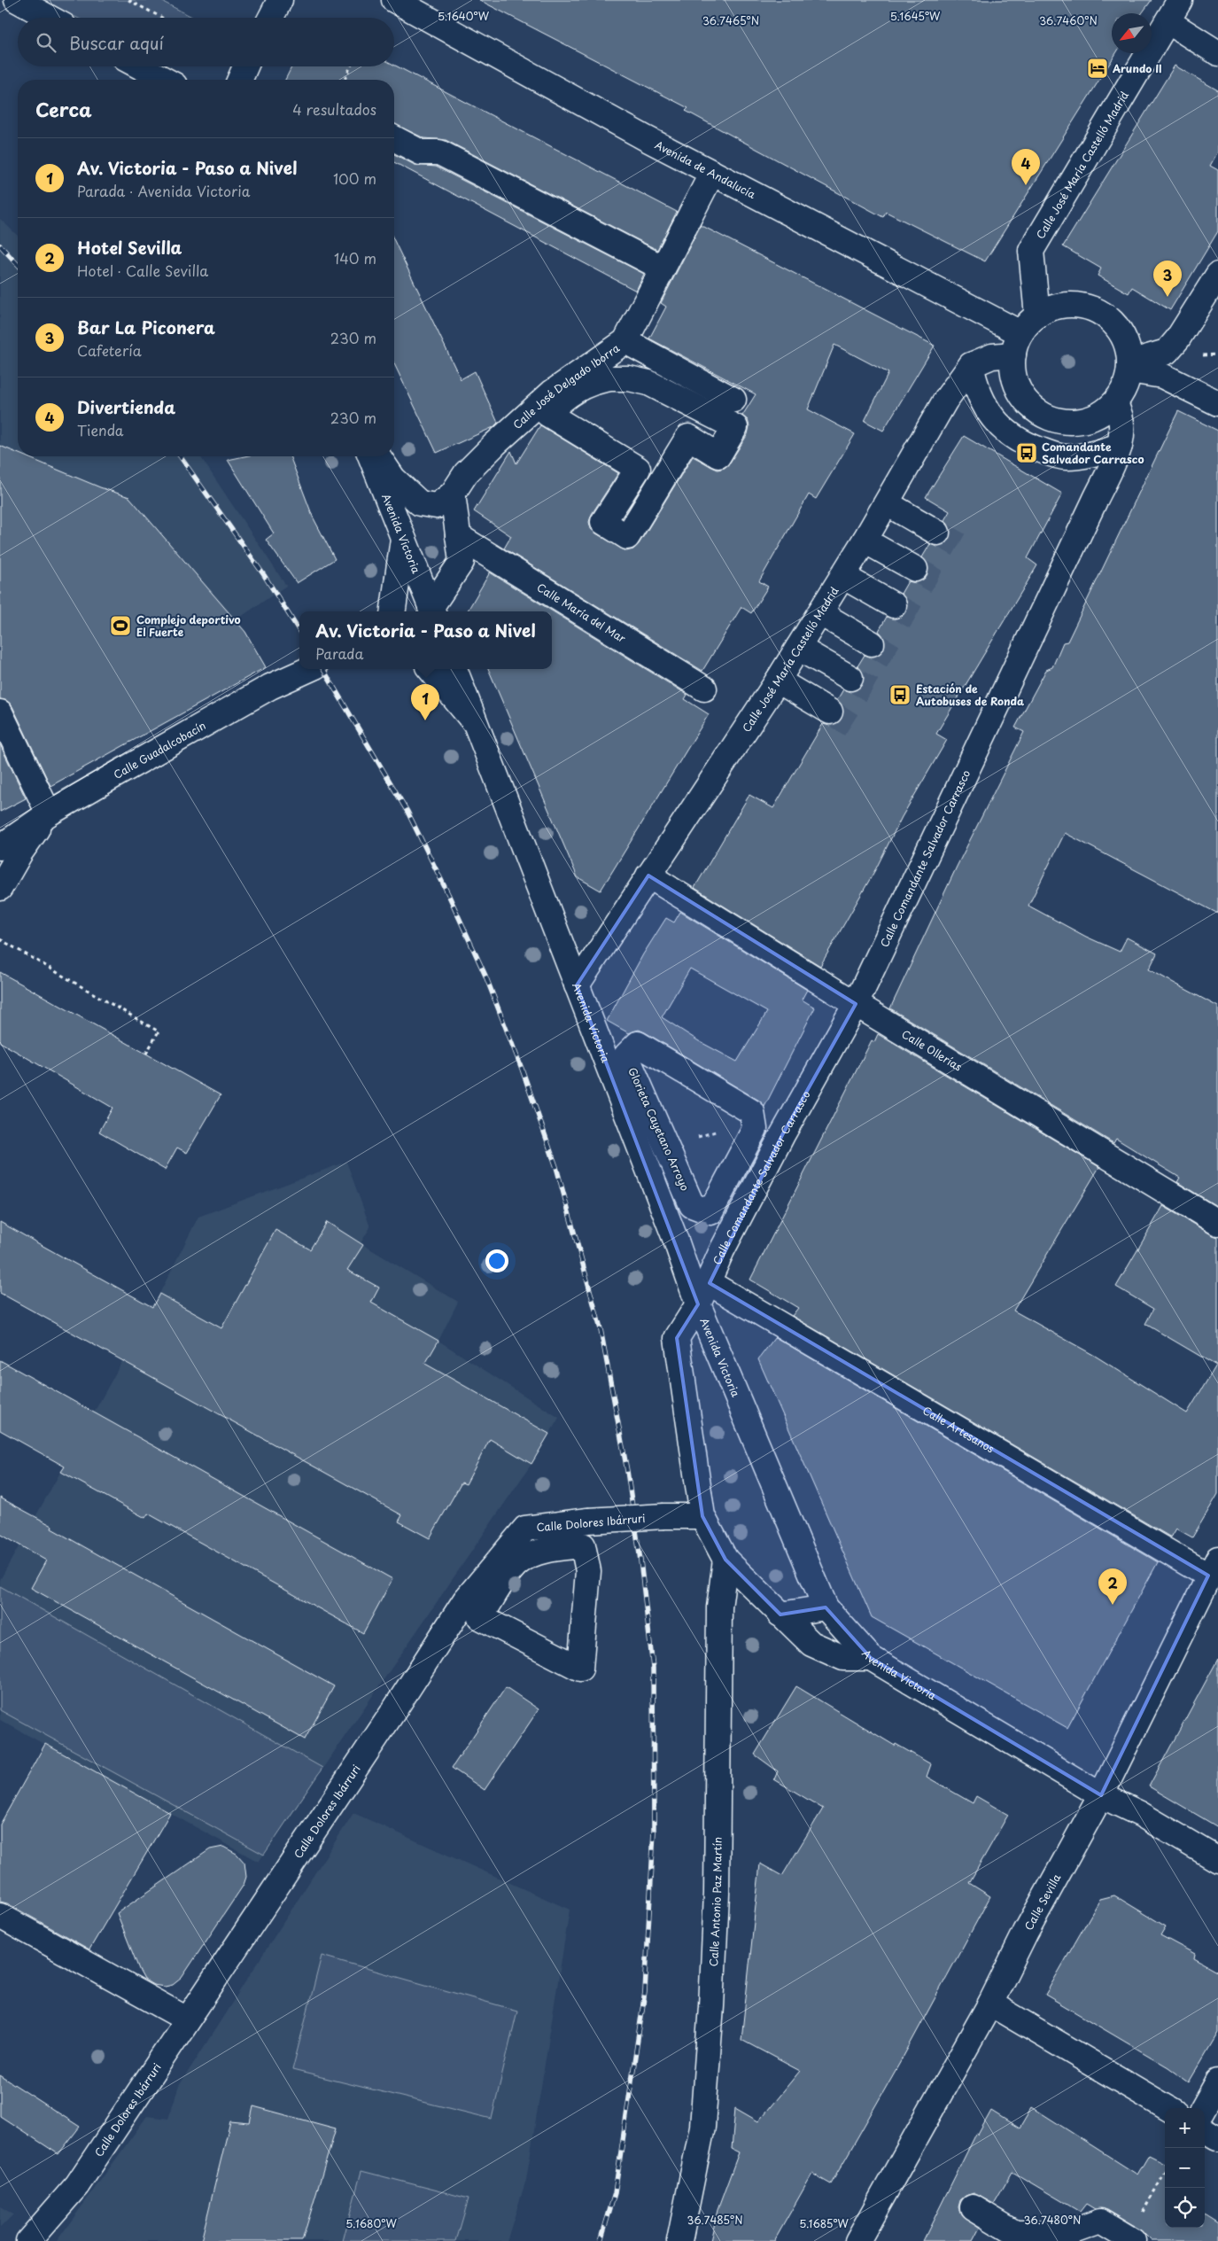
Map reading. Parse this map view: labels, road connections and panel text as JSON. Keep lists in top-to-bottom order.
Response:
{
  "streets": {
    "street": [
      "Calle José María Castelló Madrid",
      "Avenida de Andalucía",
      "Calle José Delgado Iborra",
      "Avenida Victoria",
      "Calle María del Mar",
      "Calle Guadalcobacín",
      "Calle Comandante Salvador Carrasco",
      "Calle Ollerías",
      "Glorieta Cayetano Arroyo",
      "Calle Artesanos",
      "Calle Dolores Ibárruri",
      "Calle Antonio Paz Martín",
      "Calle Sevilla"
    ]
  },
  "crossings": [
    ["Calle José María Castelló Madrid", "Avenida de Andalucía"],
    ["Calle José María Castelló Madrid", "Avenida Victoria"],
    ["Calle José María Castelló Madrid", "Calle Comandante Salvador Carrasco"],
    ["Calle José María Castelló Madrid", "Calle Ollerías"],
    ["Avenida de Andalucía", "Calle José Delgado Iborra"],
    ["Avenida de Andalucía", "Calle Comandante Salvador Carrasco"],
    ["Avenida Victoria", "Calle Comandante Salvador Carrasco"],
    ["Avenida Victoria", "Calle Sevilla"],
    ["Calle Comandante Salvador Carrasco", "Calle Ollerías"],
    ["Calle Comandante Salvador Carrasco", "Calle Artesanos"],
    ["Calle Comandante Salvador Carrasco", "Calle Dolores Ibárruri"],
    ["Calle Artesanos", "Calle Sevilla"]
  ],
  "places": {
    "hotel": ["Arundo II"],
    "bus stop": ["Comandante Salvador Carrasco", "Estación de Autobuses de Ronda"],
    "sports": ["Complejo deportivo El Fuerte"]
  },
  "north": "bottom left",
  "page": {
    "search": "Buscar aquí",
    "heading": ["Cerca", "4 resultados"],
    "list": [
      {
        "mark": "1",
        "name": "Av. Victoria - Paso a Nivel",
        "note": "Parada · Avenida Victoria",
        "value": "100 m"
      },
      {
        "mark": "2",
        "name": "Hotel Sevilla",
        "note": "Hotel · Calle Sevilla",
        "value": "140 m"
      },
      {
        "mark": "3",
        "name": "Bar La Piconera",
        "note": "Cafetería",
        "value": "230 m"
      },
      {
        "mark": "4",
        "name": "Divertienda",
        "note": "Tienda",
        "value": "230 m"
      }
    ],
    "pins": [
      "4",
      "3",
      "1",
      "2"
    ],
    "popup": ["Av. Victoria - Paso a Nivel", "Parada"],
    "map_buttons": ["+", "−"]
  },
  "coordinates": [
    "5.1645°W",
    "5.1640°W",
    "36.7465°N",
    "36.7460°N",
    "36.7485°N",
    "36.7480°N",
    "5.1680°W",
    "5.1685°W"
  ]
}
